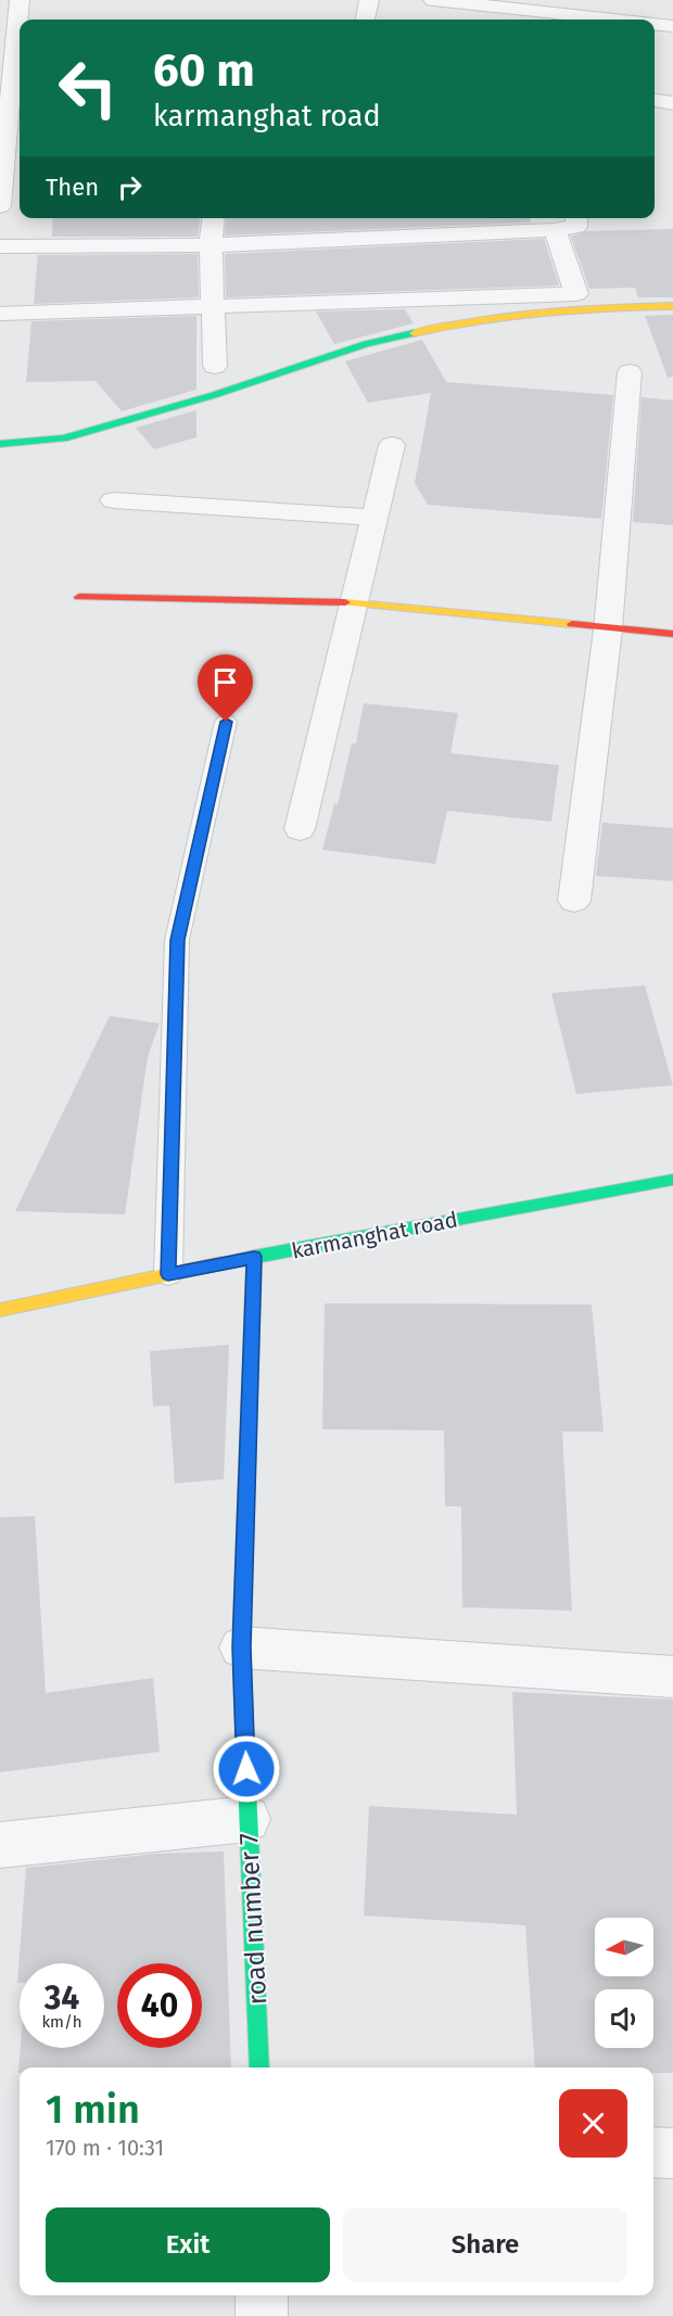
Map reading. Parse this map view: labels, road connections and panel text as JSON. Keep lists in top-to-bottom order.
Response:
{
  "streets": {
    "street": ["karmanghat road", "road number 7"]
  },
  "crossings": [
    ["karmanghat road", "road number 7"]
  ],
  "north": "left",
  "page": {
    "turn": ["60 m", "karmanghat road"],
    "then": "Then",
    "speed": "34 km/h",
    "limit": "40",
    "heading": ["1 min", "170 m · 10:31"],
    "buttons": ["Exit", "Share"]
  }
}
